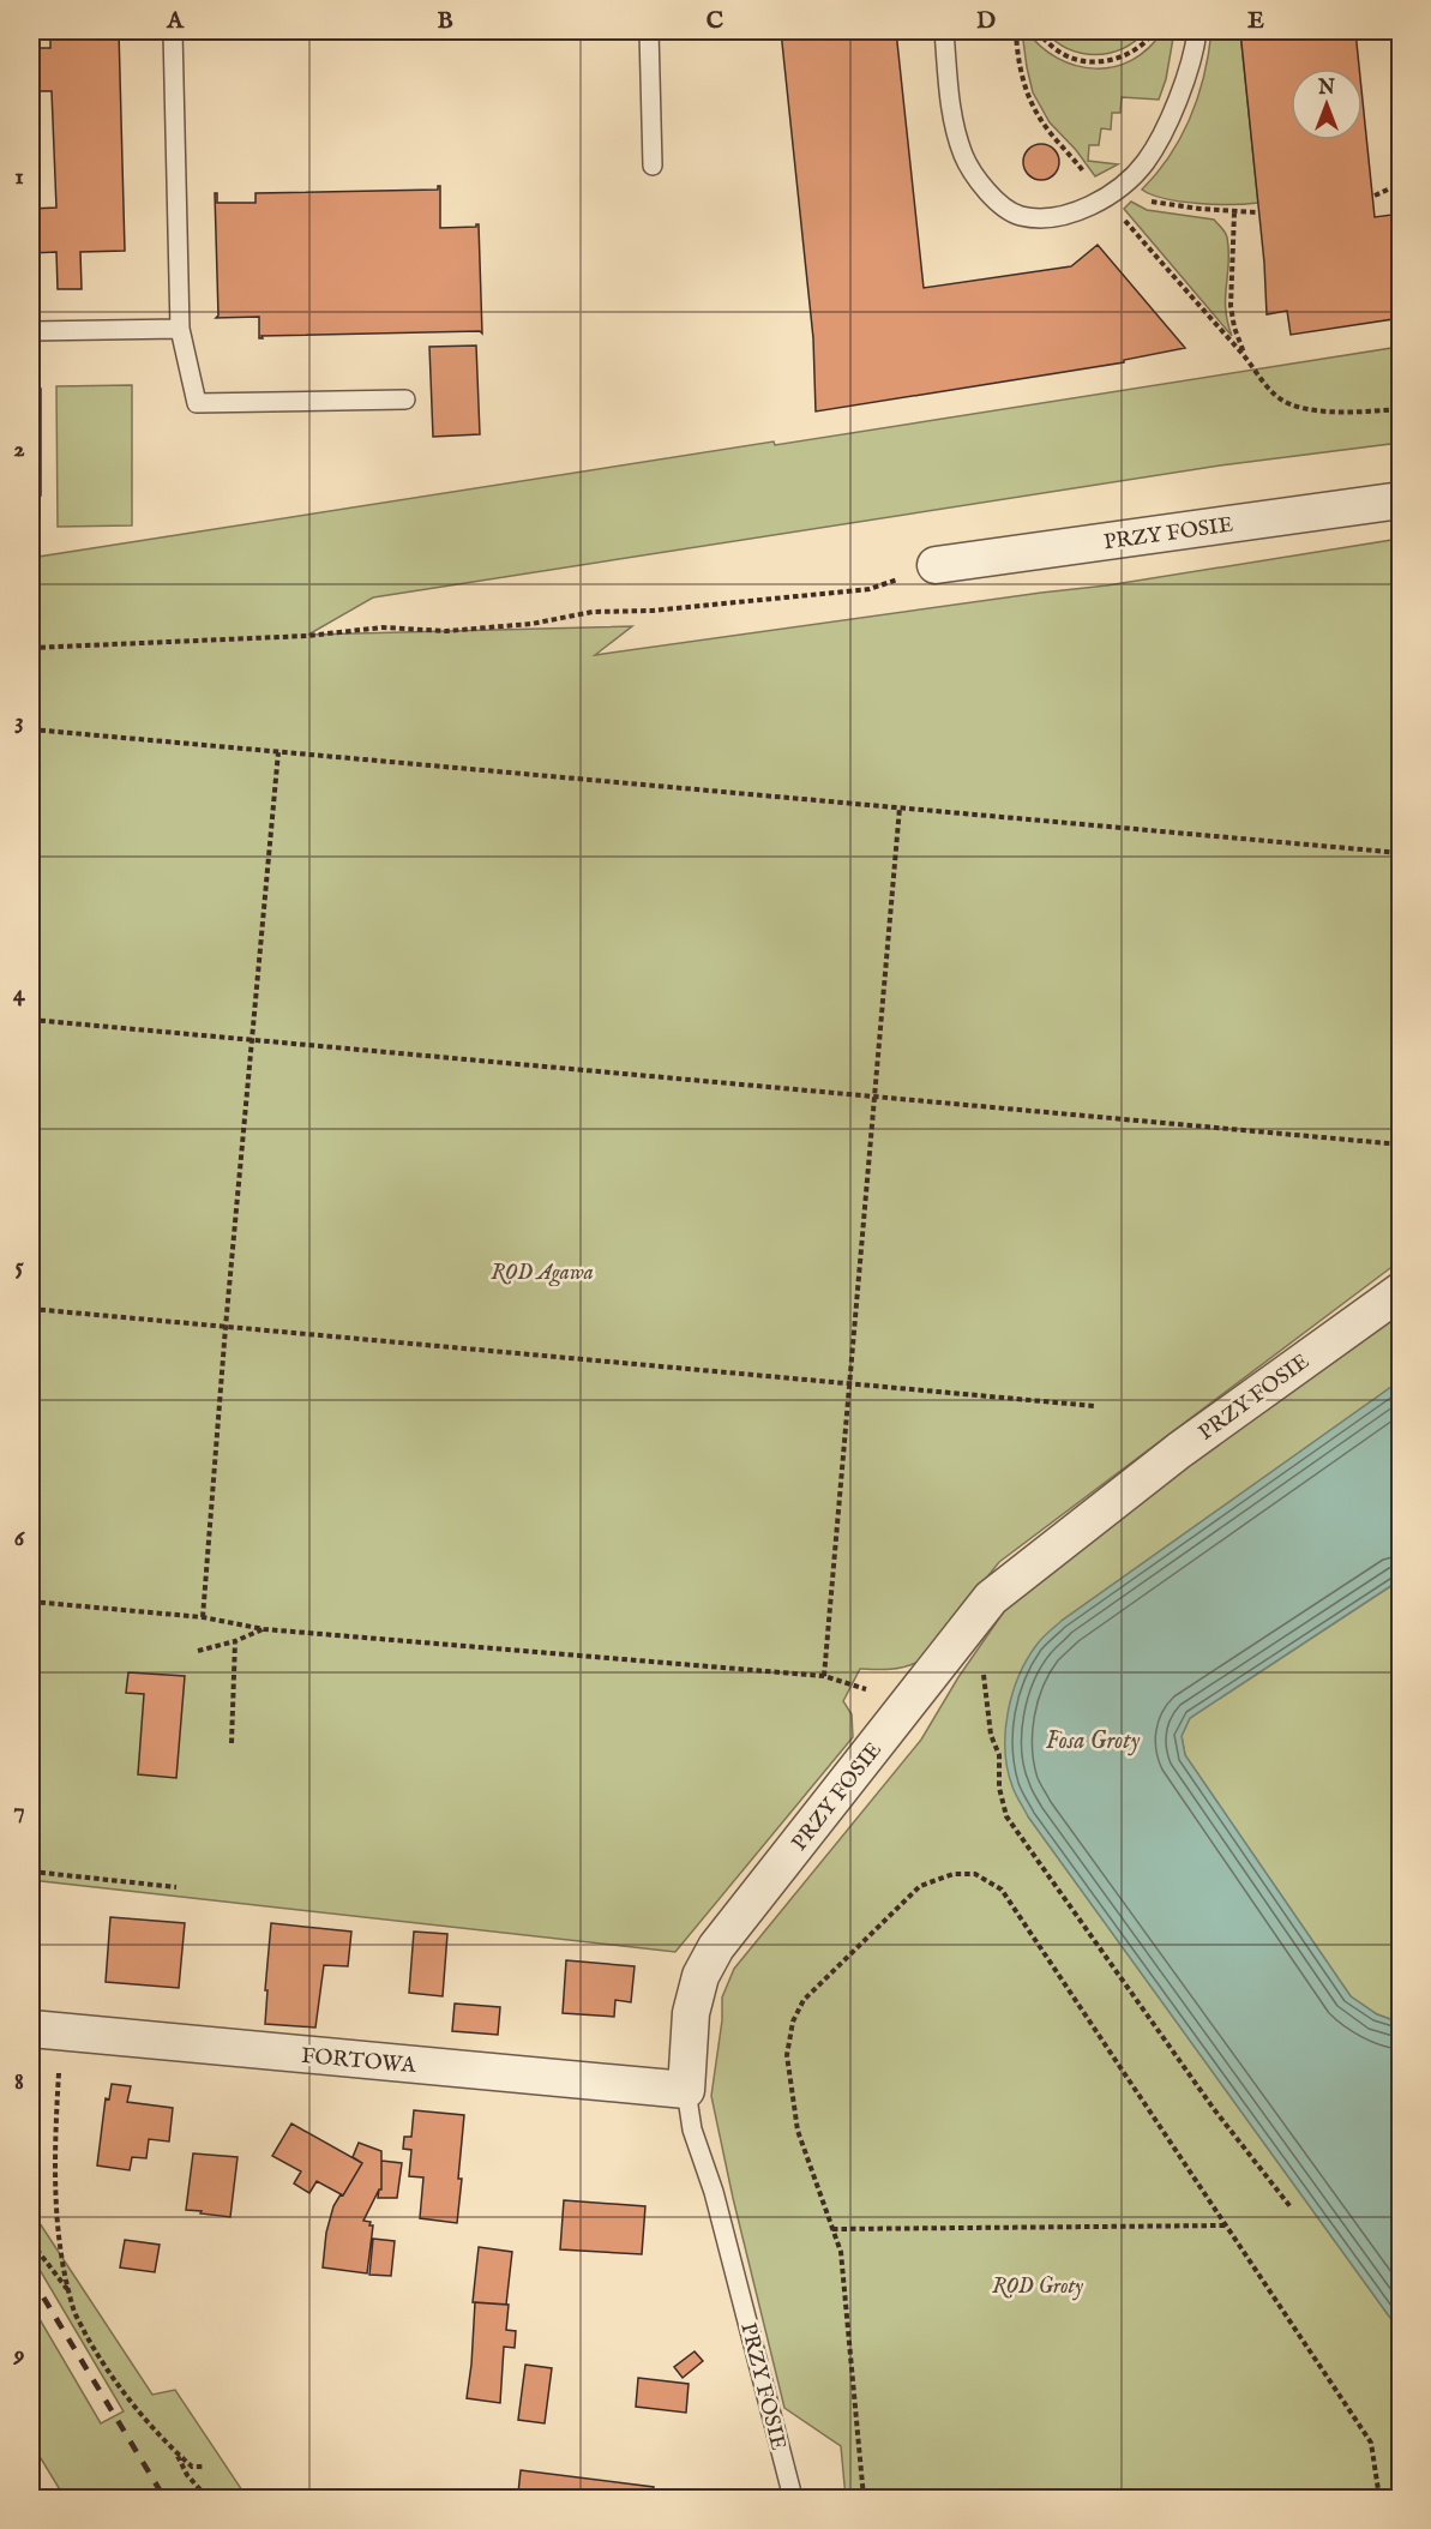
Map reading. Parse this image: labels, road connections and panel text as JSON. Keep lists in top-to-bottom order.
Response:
{
  "streets": {
    "street": ["PRZY FOSIE", "FORTOWA"]
  },
  "crossings": [
    ["PRZY FOSIE", "FORTOWA"]
  ],
  "water": ["Fosa Groty"],
  "parks": ["ROD Agawa", "ROD Groty"],
  "north": "top",
  "grid": {
    "columns": [
      "A",
      "B",
      "C",
      "D",
      "E"
    ],
    "rows": [
      "1",
      "2",
      "3",
      "4",
      "5",
      "6",
      "7",
      "8",
      "9"
    ]
  }
}
